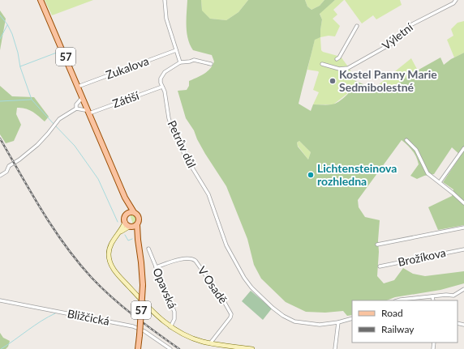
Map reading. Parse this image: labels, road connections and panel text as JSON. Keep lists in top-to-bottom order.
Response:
{
  "streets": {
    "main road": ["57", "Opavská"],
    "street": [
      "Výletní",
      "Zukalova",
      "Zátiší",
      "Petrův důl",
      "Brožíkova",
      "V Osadě",
      "Bližčická"
    ]
  },
  "crossings": [
    ["57", "Zukalova"],
    ["57", "Zátiší"],
    ["57", "Opavská"],
    ["Zátiší", "Petrův důl"],
    ["V Osadě", "Opavská"]
  ],
  "places": ["Kostel Panny Marie Sedmibolestné", "Lichtensteinova rozhledna"],
  "legend": ["Road", "Railway"]
}
